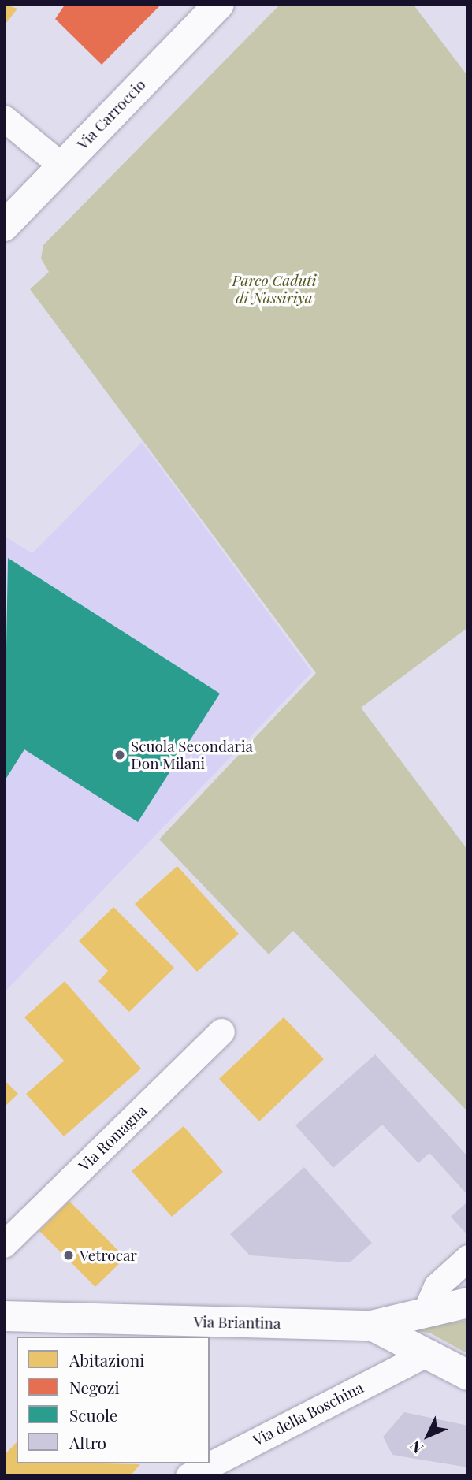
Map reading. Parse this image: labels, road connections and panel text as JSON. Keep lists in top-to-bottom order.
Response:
{
  "streets": {
    "main road": ["Via Carroccio", "Via Briantina"],
    "street": ["Via Romagna", "Via della Boschina"]
  },
  "parks": ["Parco Caduti di Nassiriya"],
  "places": ["Scuola Secondaria Don Milani", "Vetrocar"],
  "legend": [
    "Abitazioni",
    "Negozi",
    "Scuole",
    "Altro"
  ],
  "north": "bottom left"
}
